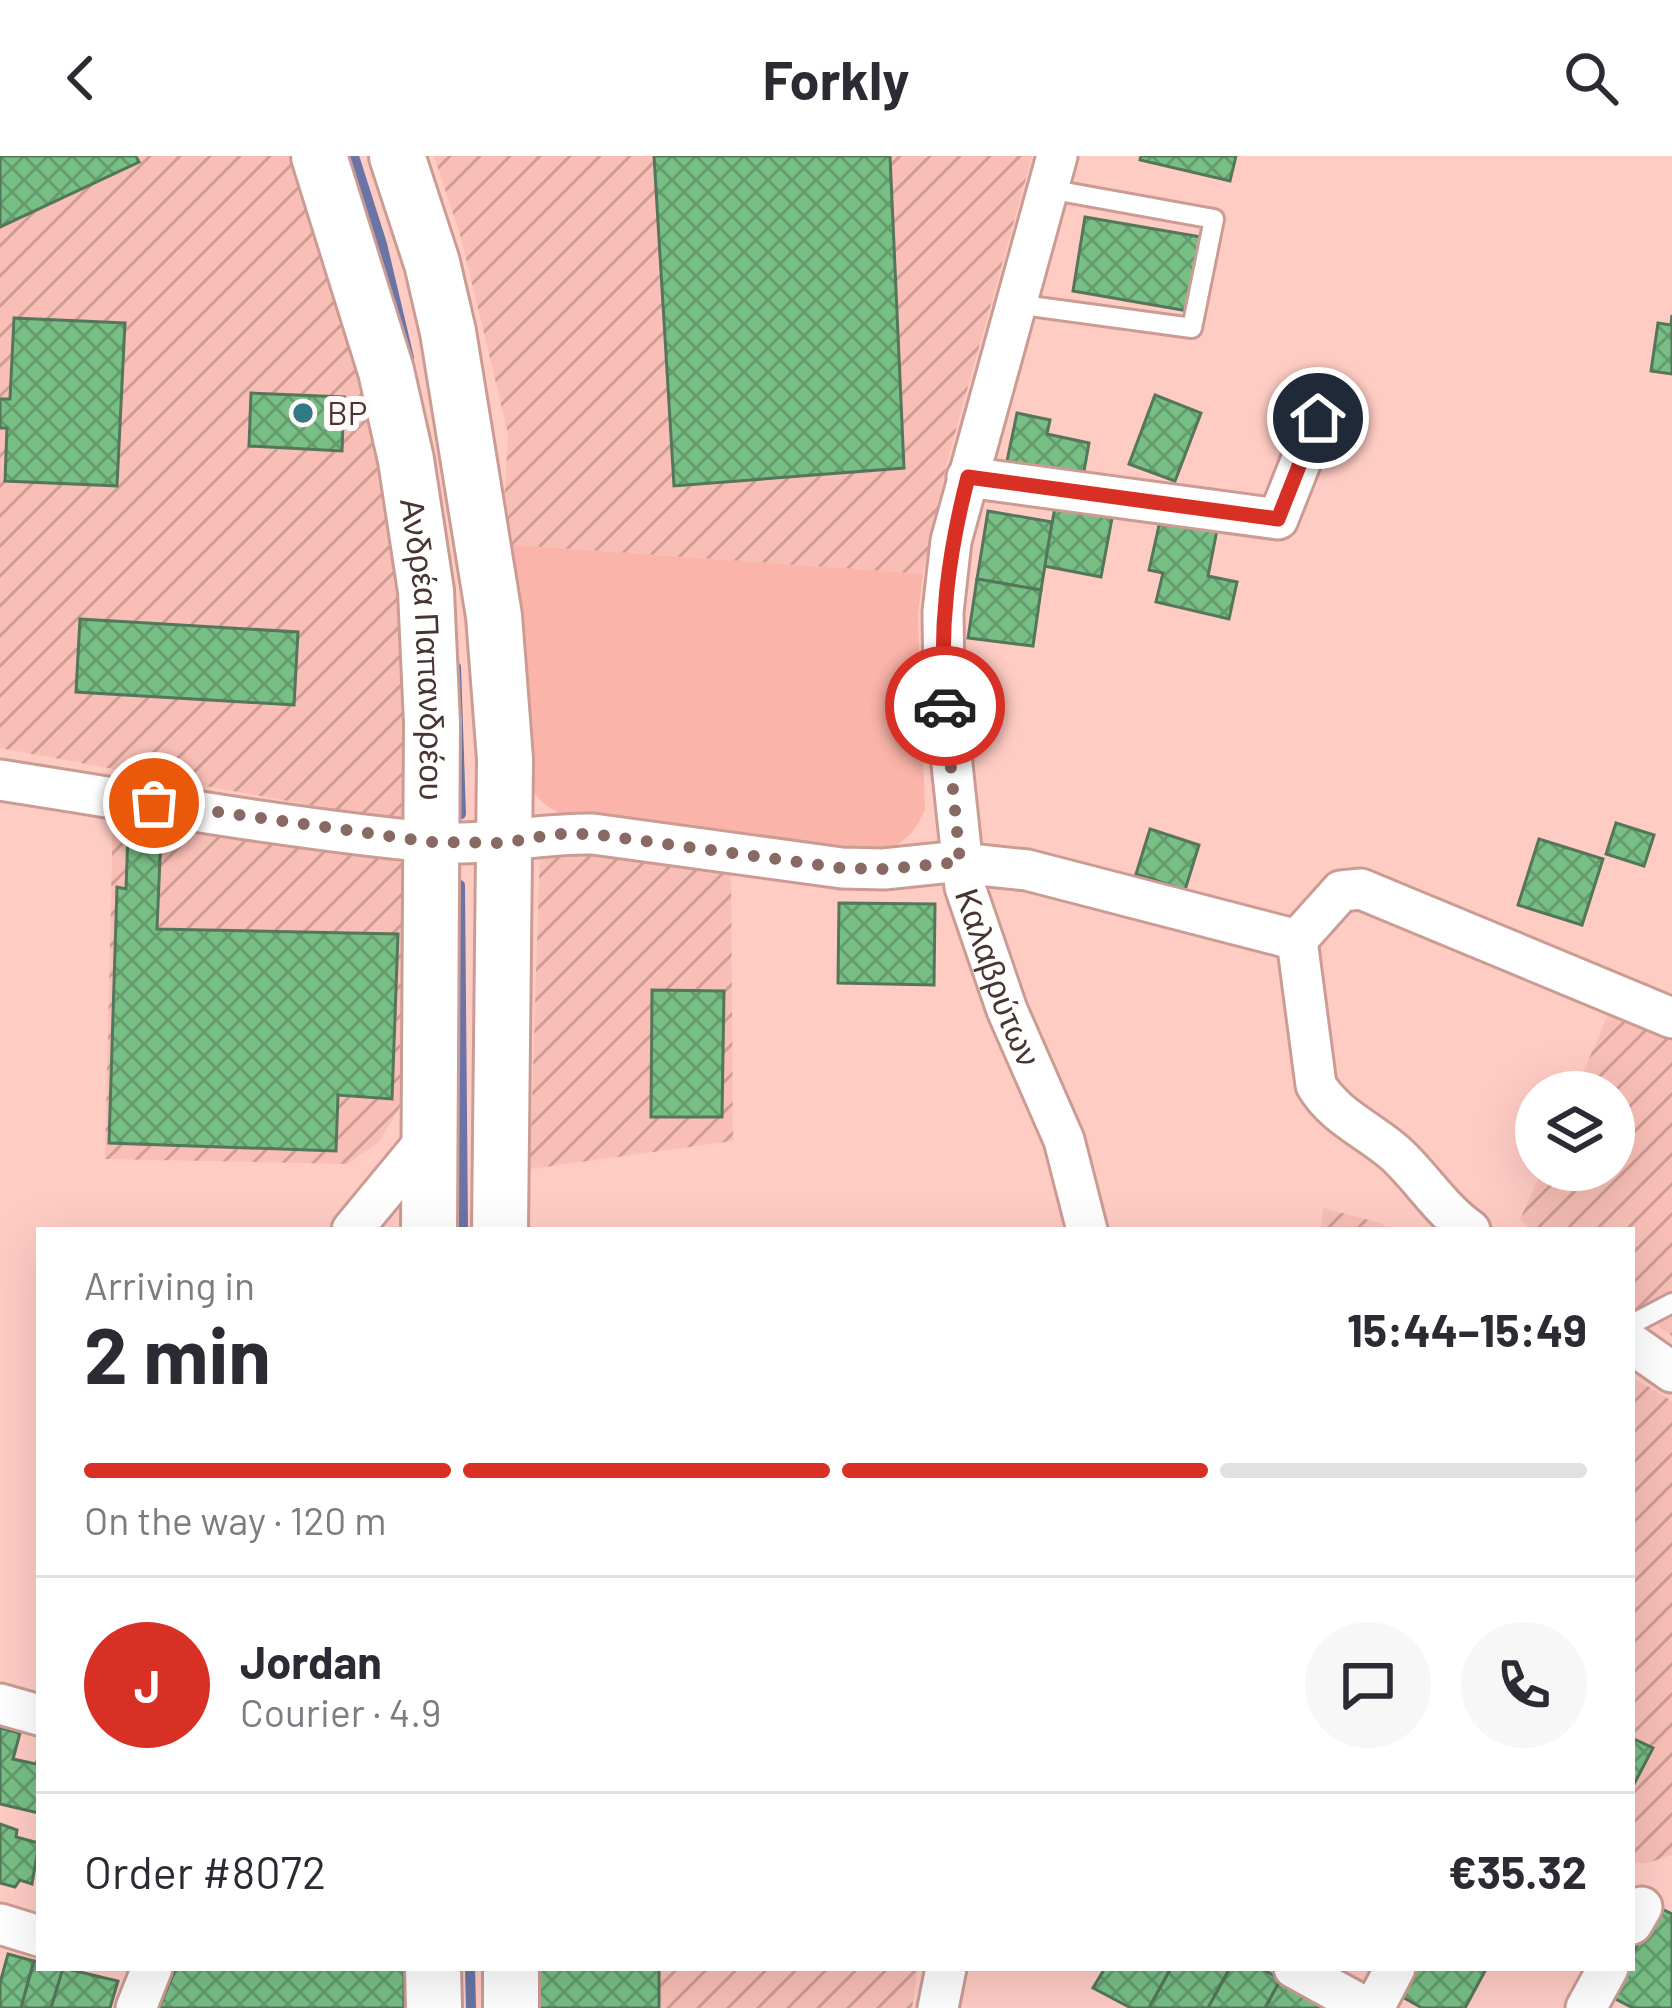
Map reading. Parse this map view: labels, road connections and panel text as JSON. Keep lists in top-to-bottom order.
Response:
{
  "streets": {
    "main road": ["Ανδρέα Παπανδρέου"],
    "street": ["Καλαβρύτων"]
  },
  "places": ["BP"],
  "page": {
    "header": "Forkly",
    "heading": ["2 min", "Arriving in", "15:44–15:49"],
    "panel": [
      "Jordan",
      "Courier · 4.9",
      "Order #8072",
      "€35.32"
    ],
    "bar": "On the way · 120 m",
    "round": "J"
  }
}
